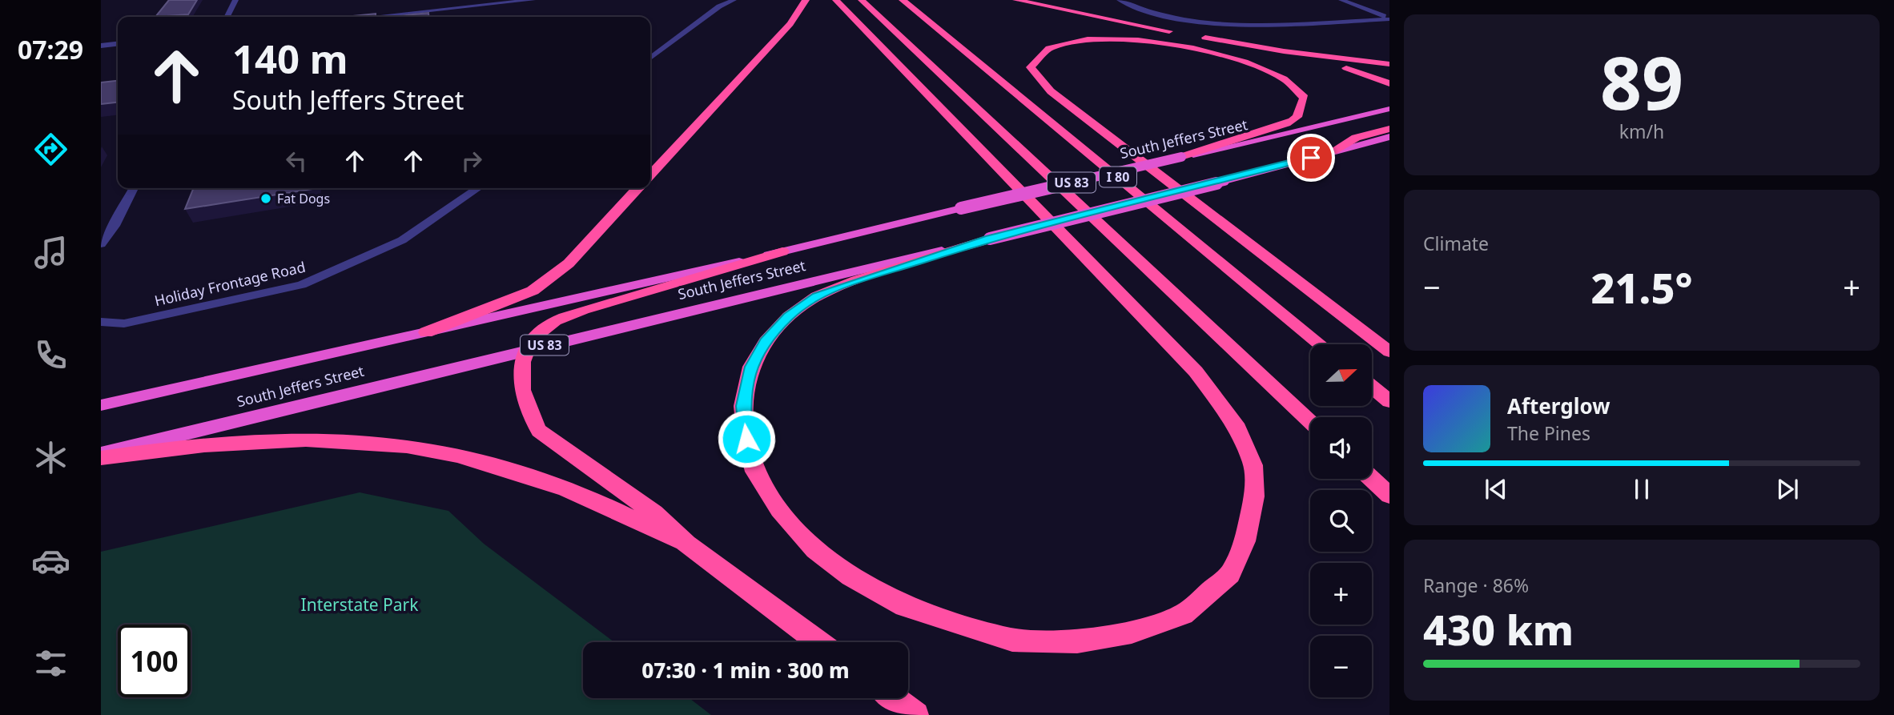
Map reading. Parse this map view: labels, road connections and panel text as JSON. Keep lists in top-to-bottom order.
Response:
{
  "streets": {
    "highway": ["South Jeffers Street", "I 80", "US 83"],
    "street": ["Holiday Frontage Road"]
  },
  "parks": ["Interstate Park"],
  "places": ["Fat Dogs"],
  "north": "right",
  "page": {
    "tabs": "07:29",
    "tile": [
      ["89", "km/h"],
      "Climate",
      ["Range · 86%", "430 km"]
    ],
    "turn": ["140 m", "South Jeffers Street"],
    "heat": ["−", "21.5°", "+"],
    "map_buttons": ["+", "−"],
    "song": ["Afterglow", "The Pines"],
    "limit": "100",
    "trip": "07:30 · 1 min · 300 m"
  }
}
